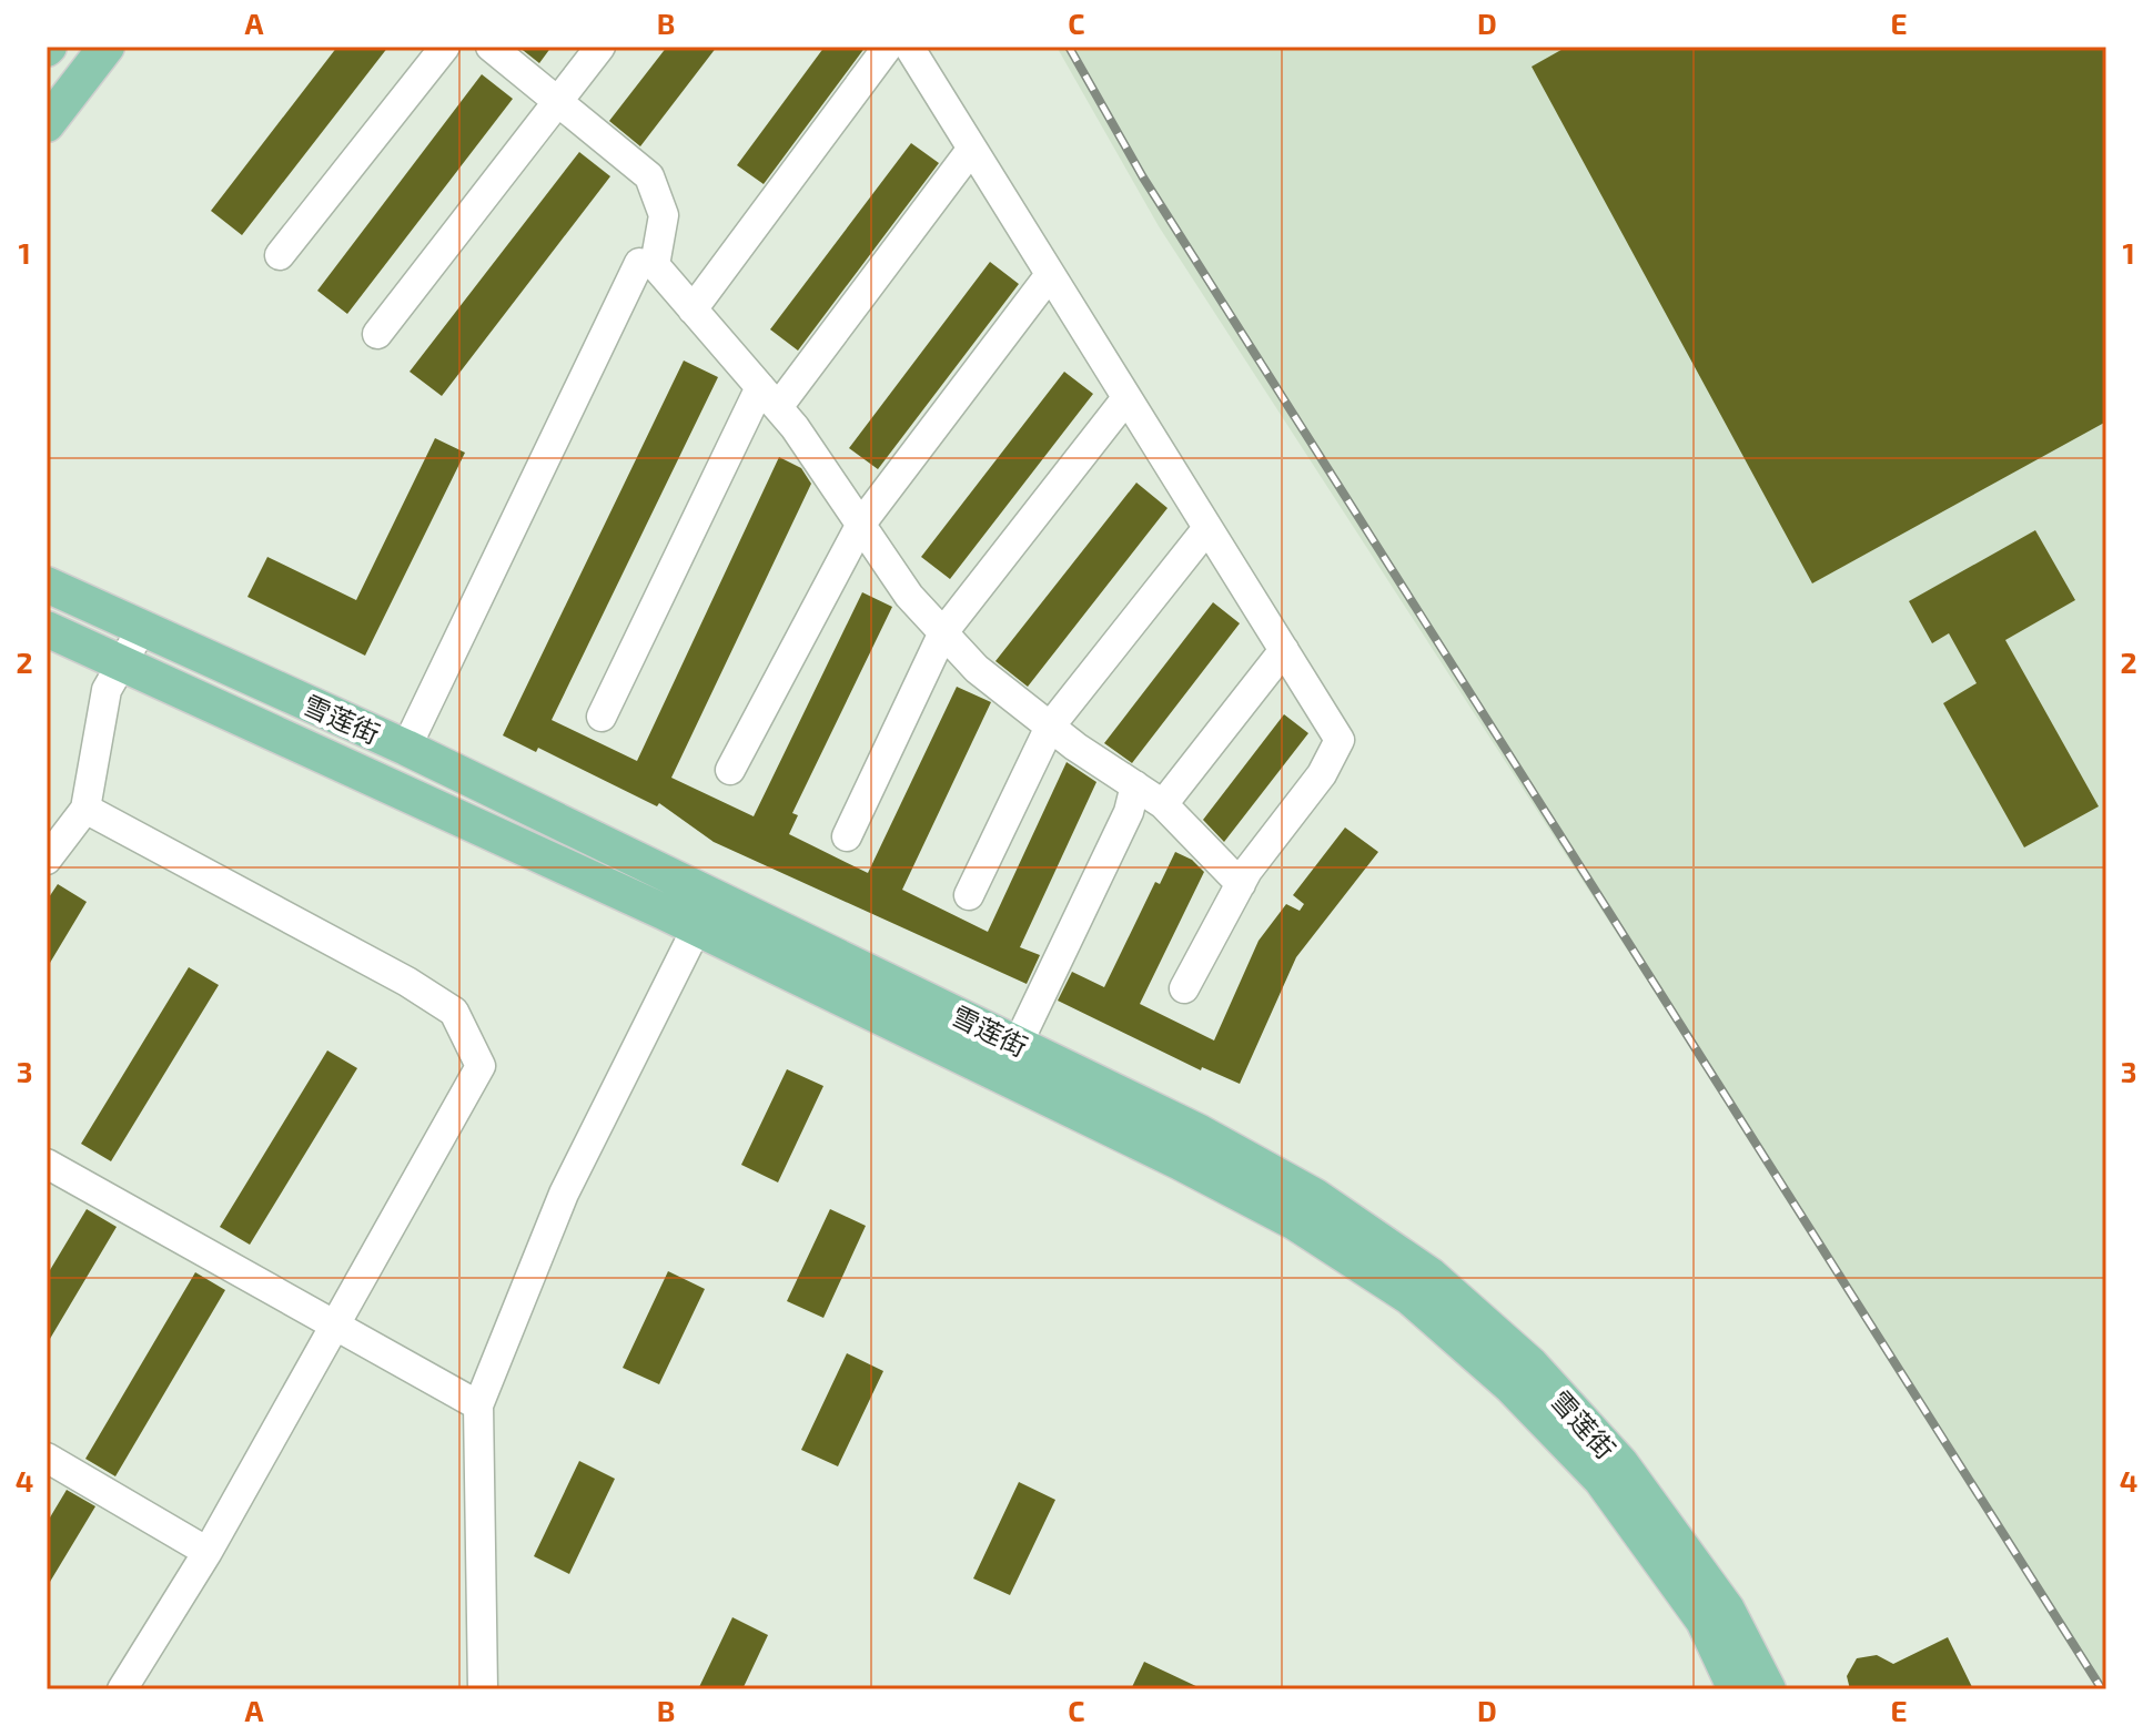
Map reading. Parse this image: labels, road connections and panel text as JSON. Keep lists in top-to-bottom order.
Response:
{
  "streets": {
    "main road": ["雪莲街"]
  },
  "grid": {
    "columns": [
      "A",
      "B",
      "C",
      "D",
      "E"
    ],
    "rows": [
      "1",
      "2",
      "3",
      "4"
    ]
  }
}
